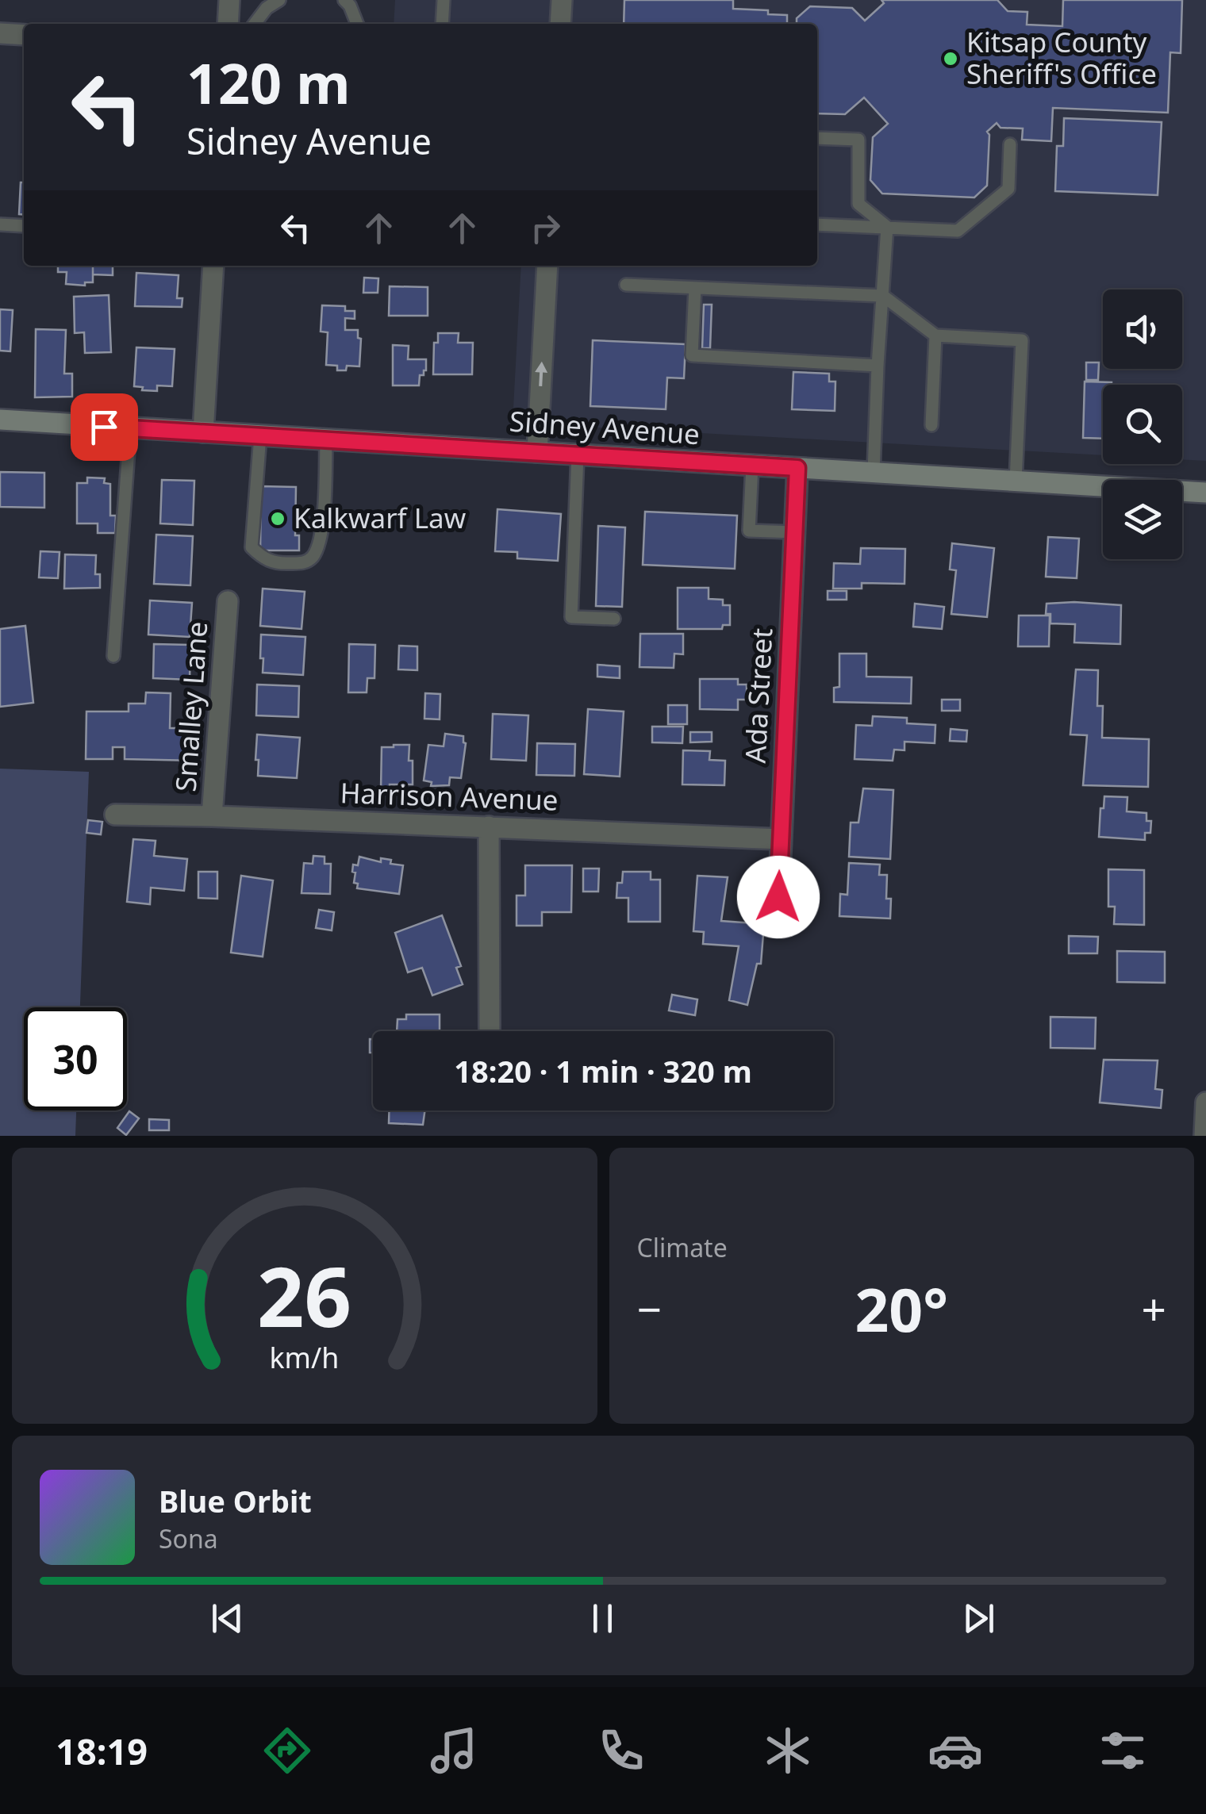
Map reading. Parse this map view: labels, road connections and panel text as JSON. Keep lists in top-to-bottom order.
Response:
{
  "streets": {
    "main road": ["Sidney Avenue"],
    "street": ["Ada Street", "Smalley Lane", "Harrison Avenue"]
  },
  "crossings": [
    ["Sidney Avenue", "Ada Street"],
    ["Ada Street", "Harrison Avenue"],
    ["Smalley Lane", "Harrison Avenue"]
  ],
  "places": ["Kitsap County Sheriff's Office", "Kalkwarf Law"],
  "page": {
    "turn": ["120 m", "Sidney Avenue"],
    "limit": "30",
    "trip": "18:20 · 1 min · 320 m",
    "tile": "Climate",
    "heat": ["−", "20°", "+"],
    "song": ["Blue Orbit", "Sona"],
    "tabs": "18:19",
    "gauge": ["26", "km/h"]
  }
}
